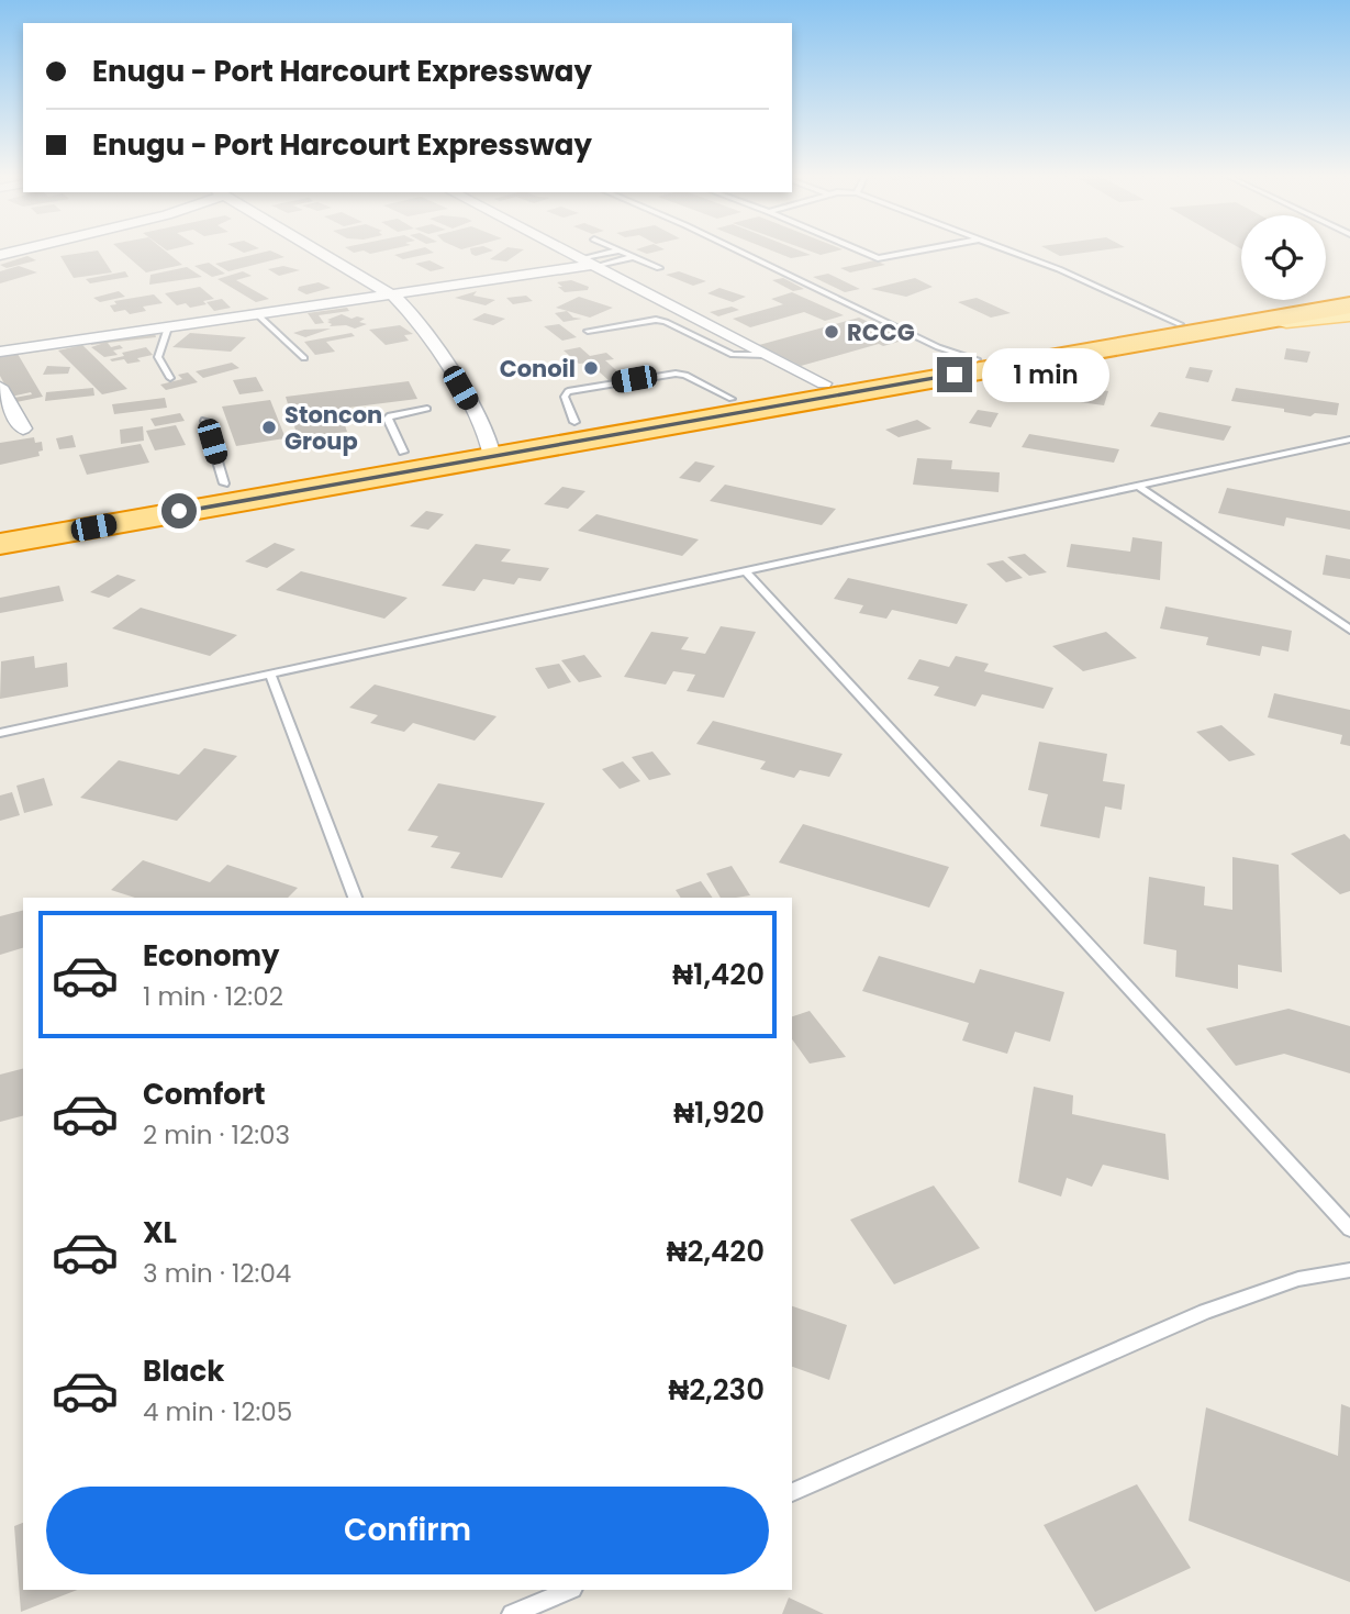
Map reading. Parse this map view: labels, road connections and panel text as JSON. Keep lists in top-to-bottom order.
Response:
{
  "places": ["RCCG", "Conoil", "Stoncon Group"],
  "page": {
    "banner": ["Enugu - Port Harcourt Expressway", "Enugu - Port Harcourt Expressway"],
    "bubble": "1 min",
    "list": [
      {
        "name": "Economy",
        "note": "1 min · 12:02",
        "value": "₦1,420"
      },
      {
        "name": "Comfort",
        "note": "2 min · 12:03",
        "value": "₦1,920"
      },
      {
        "name": "XL",
        "note": "3 min · 12:04",
        "value": "₦2,420"
      },
      {
        "name": "Black",
        "note": "4 min · 12:05",
        "value": "₦2,230"
      }
    ],
    "buttons": "Confirm"
  }
}
